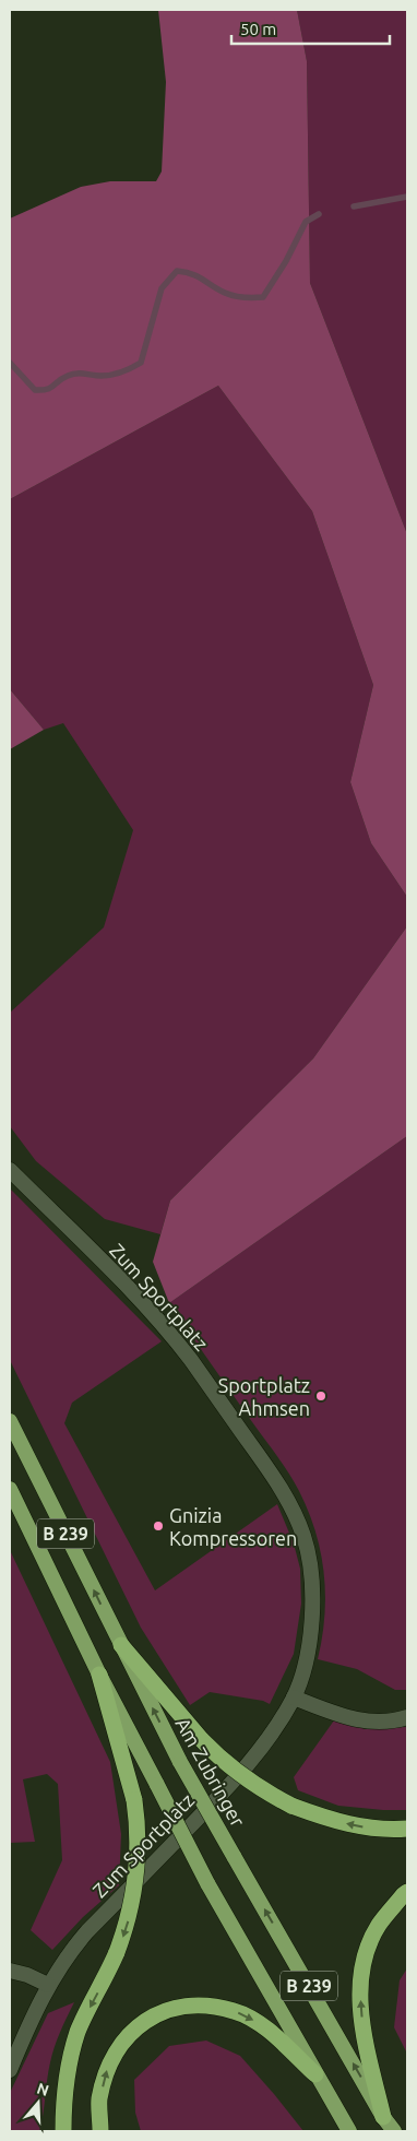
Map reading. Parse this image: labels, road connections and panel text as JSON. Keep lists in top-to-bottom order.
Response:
{
  "streets": {
    "highway": ["B 239", "Am Zubringer"],
    "street": ["Zum Sportplatz"]
  },
  "places": ["Sportplatz Ahmsen", "Gnizia Kompressoren"],
  "scale_bar": "50 m",
  "north": "top"
}
